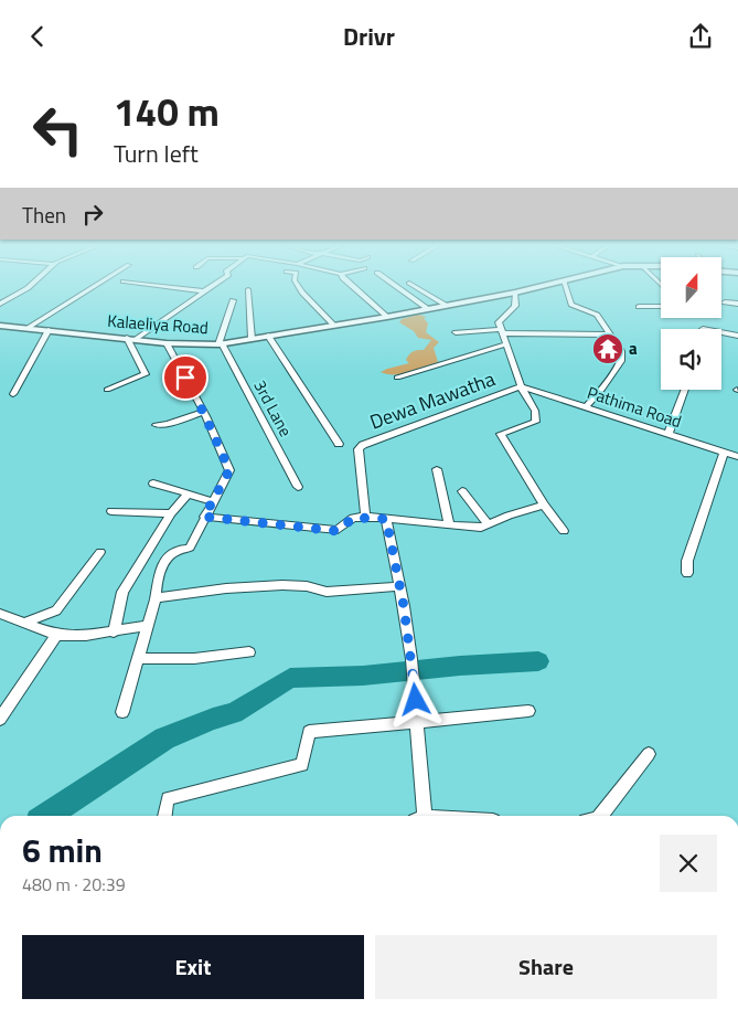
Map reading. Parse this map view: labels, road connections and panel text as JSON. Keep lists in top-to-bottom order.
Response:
{
  "streets": {
    "street": [
      "Kalaeliya Road",
      "Dewa Mawatha",
      "Pathima Road",
      "3rd Lane"
    ]
  },
  "crossings": [
    ["Kalaeliya Road", "3rd Lane"],
    ["Dewa Mawatha", "Pathima Road"]
  ],
  "places": {
    "temple": ["a"]
  },
  "north": "top",
  "page": {
    "header": "Drivr",
    "turn": ["140 m", "Turn left"],
    "then": "Then",
    "heading": ["6 min", "480 m · 20:39"],
    "buttons": ["Exit", "Share"]
  }
}
